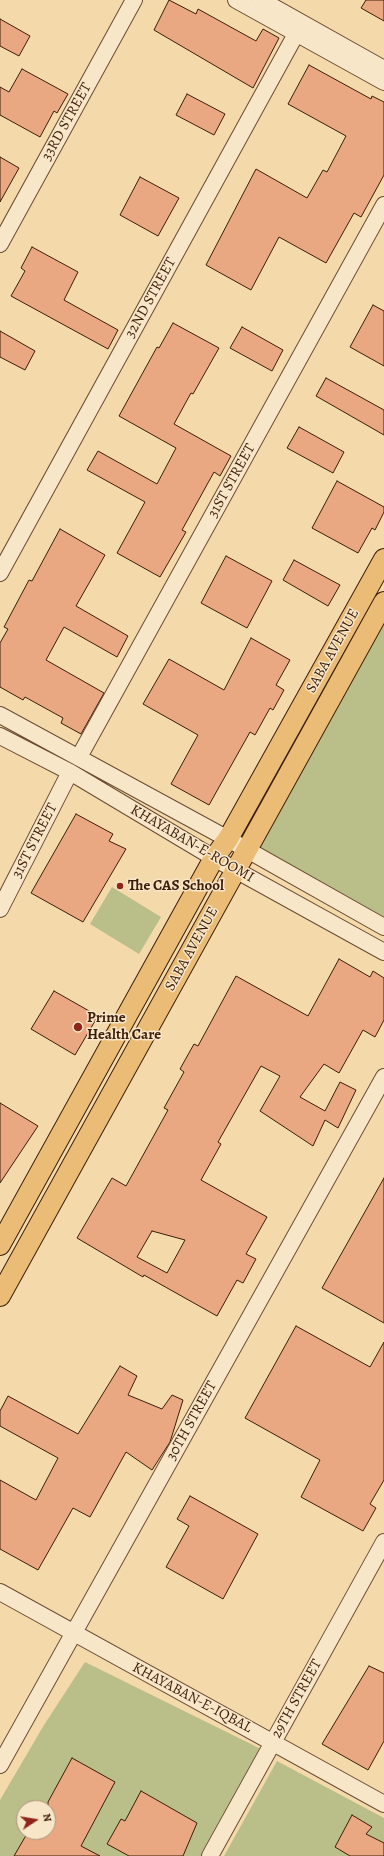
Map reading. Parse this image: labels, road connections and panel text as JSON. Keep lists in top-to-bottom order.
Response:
{
  "streets": {
    "main road": ["SABA AVENUE"],
    "street": [
      "33RD STREET",
      "32ND STREET",
      "31ST STREET",
      "KHAYABAN-E-ROOMI",
      "30TH STREET",
      "KHAYABAN-E-IQBAL",
      "29TH STREET"
    ]
  },
  "crossings": [
    ["31ST STREET", "KHAYABAN-E-ROOMI"],
    ["SABA AVENUE", "KHAYABAN-E-ROOMI"],
    ["30TH STREET", "KHAYABAN-E-IQBAL"],
    ["KHAYABAN-E-IQBAL", "29TH STREET"]
  ],
  "places": ["The CAS School", "Prime Health Care"],
  "north": "right"
}
